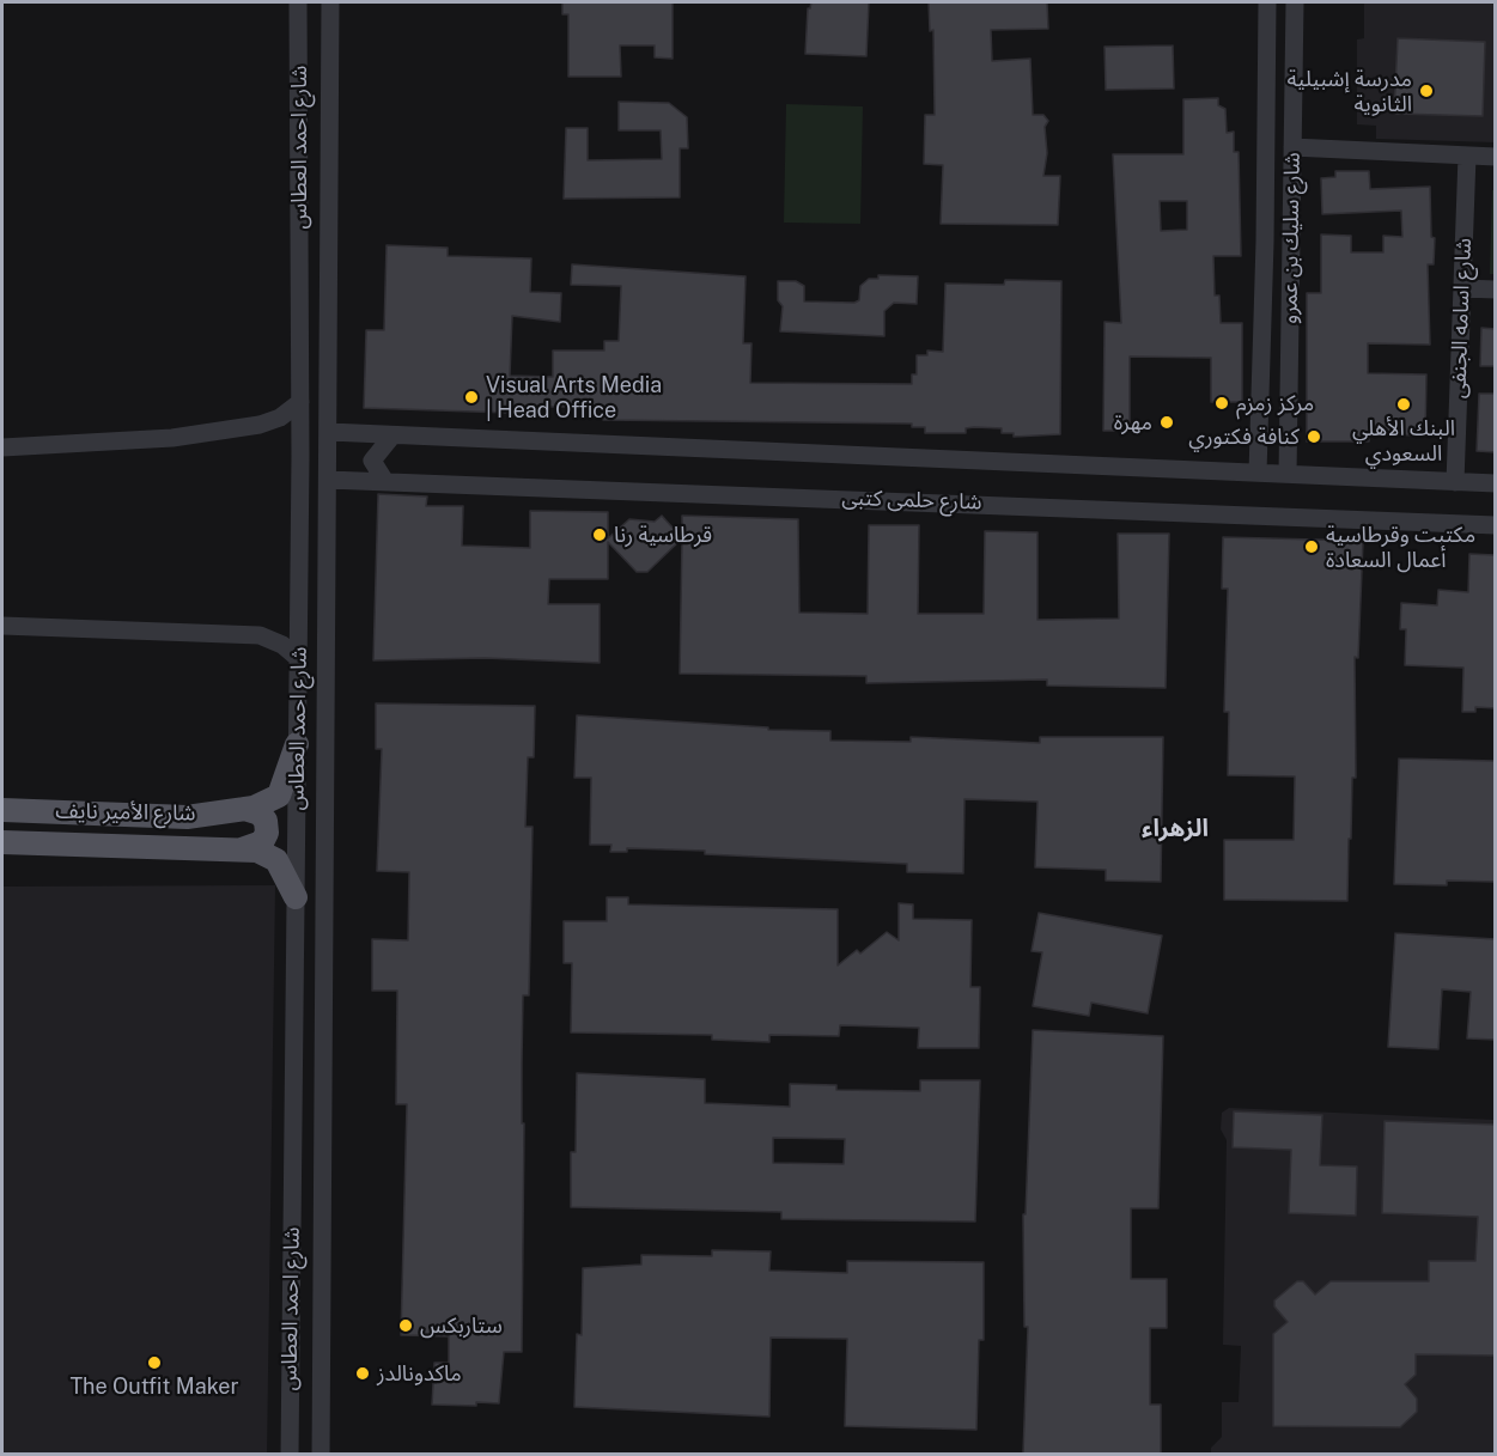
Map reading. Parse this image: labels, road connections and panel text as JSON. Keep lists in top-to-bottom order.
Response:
{
  "streets": {
    "main road": ["شارع الأمير نايف"],
    "street": [
      "شارع احمد العطاس",
      "شارع سليك بن عمرو",
      "شارع اسامه الجنفى",
      "شارع حلمى كتبى"
    ]
  },
  "crossings": [
    ["شارع احمد العطاس", "شارع حلمى كتبى"],
    ["شارع احمد العطاس", "شارع الأمير نايف"],
    ["شارع سليك بن عمرو", "شارع حلمى كتبى"],
    ["شارع اسامه الجنفى", "شارع حلمى كتبى"]
  ],
  "districts": ["الزهراء"],
  "places": [
    "مدرسة إشبيلية الثانوية",
    "Visual Arts Media | Head Office",
    "مركز زمزم",
    "البنك الأهلي السعودي",
    "مهرة",
    "كنافة فكتوري",
    "قرطاسية رنا",
    "مكتبت وقرطاسية أعمال السعادة",
    "ستاربكس",
    "The Outfit Maker",
    "ماكدونالدز"
  ]
}
